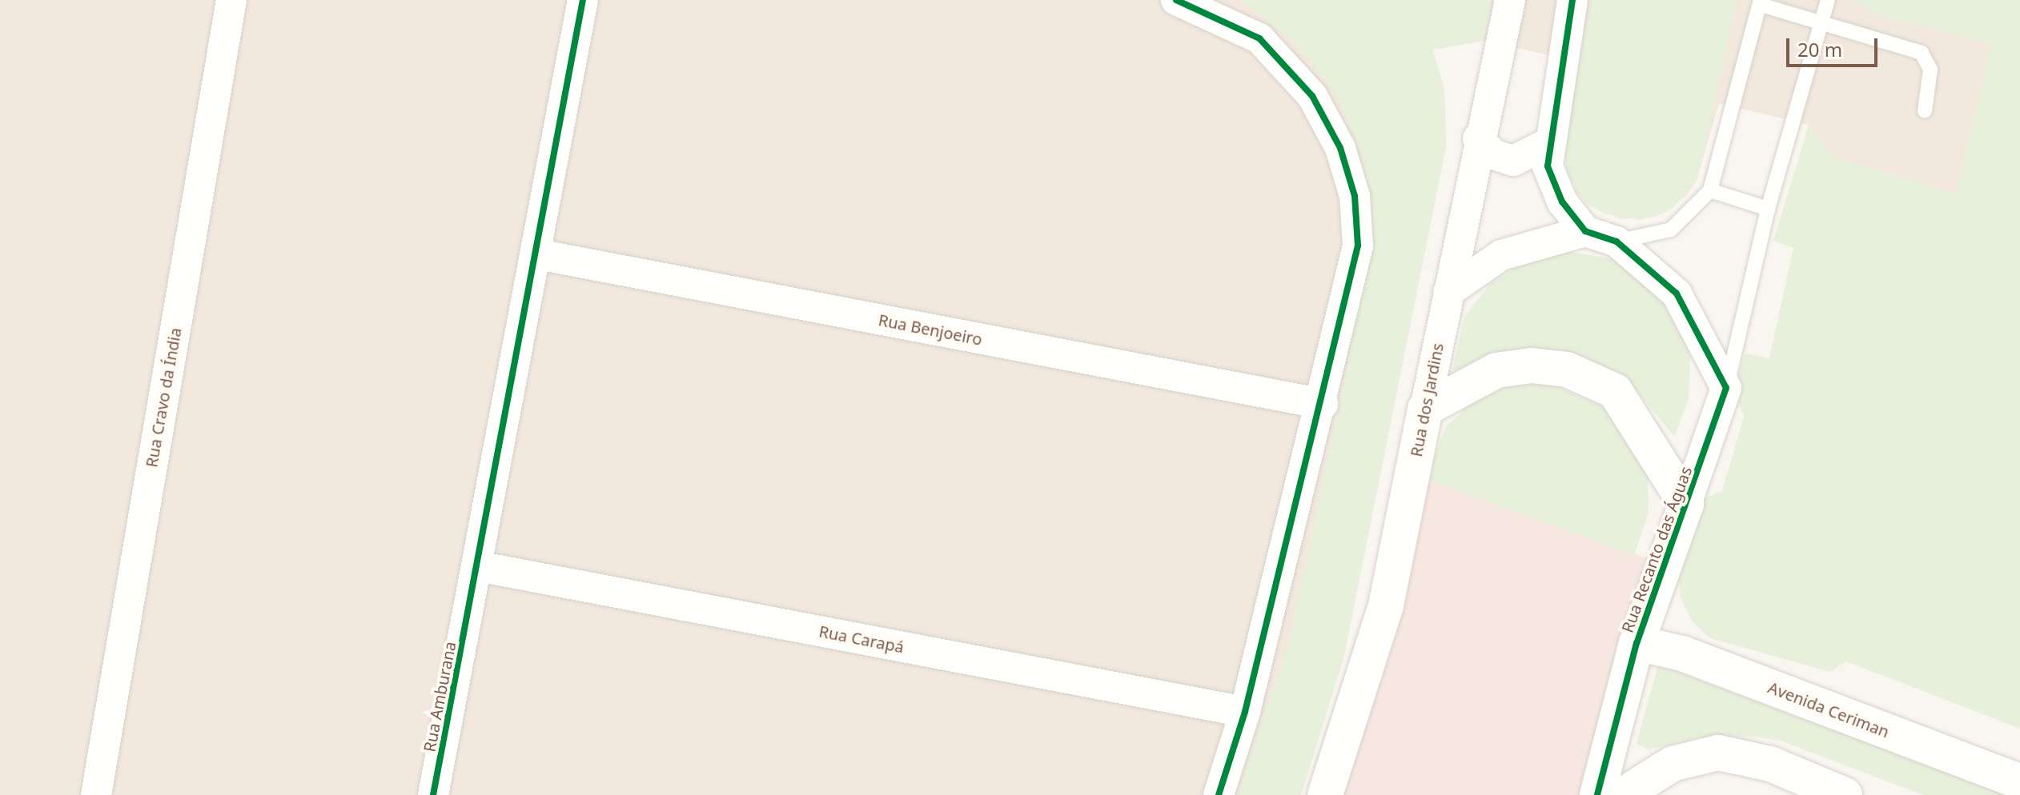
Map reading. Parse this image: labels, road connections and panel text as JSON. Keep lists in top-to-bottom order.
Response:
{
  "streets": {
    "street": [
      "Rua Benjoeiro",
      "Rua Cravo da Índia",
      "Rua dos Jardins",
      "Rua Recanto das Águas",
      "Rua Carapá",
      "Rua Amburana",
      "Avenida Ceriman"
    ]
  },
  "crossings": [
    ["Rua Benjoeiro", "Rua Amburana"],
    ["Rua Recanto das Águas", "Avenida Ceriman"],
    ["Rua Carapá", "Rua Amburana"]
  ],
  "scale_bar": "20 m"
}
